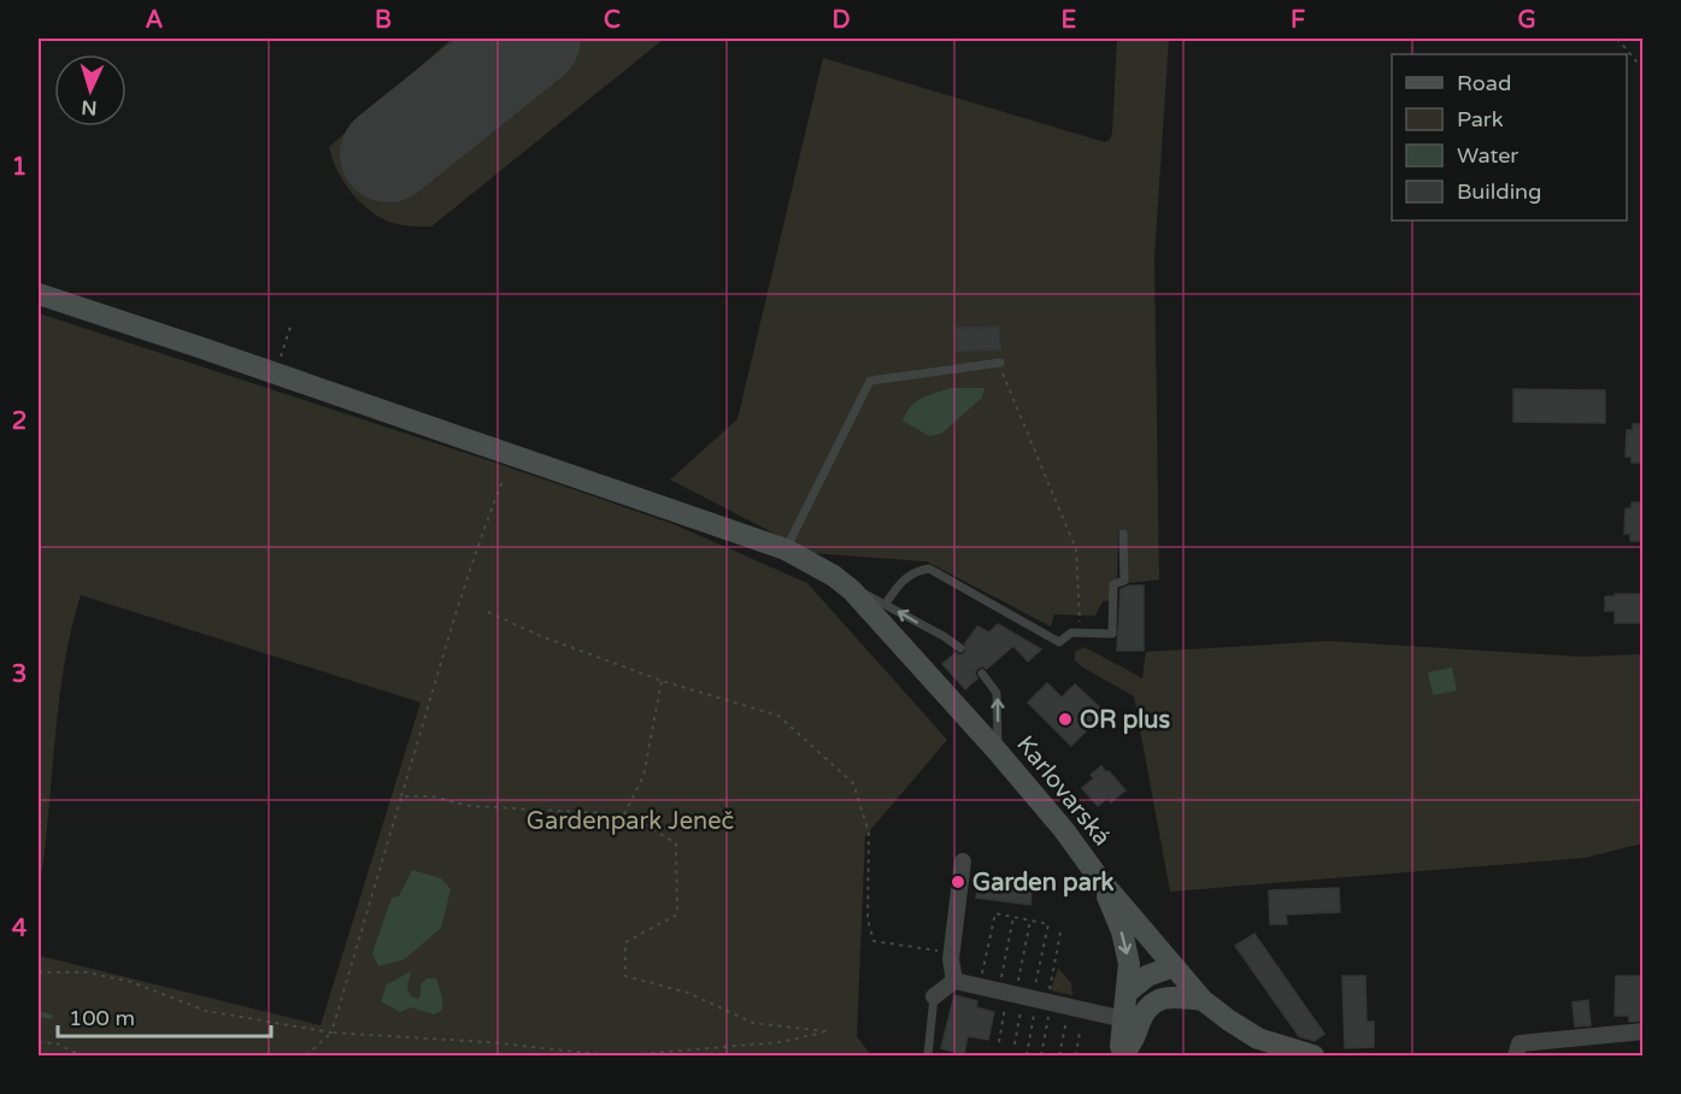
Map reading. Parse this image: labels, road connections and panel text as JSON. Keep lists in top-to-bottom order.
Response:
{
  "streets": {
    "main road": ["Karlovarská"]
  },
  "parks": ["Gardenpark Jeneč"],
  "places": ["OR plus", "Garden park"],
  "legend": [
    "Road",
    "Park",
    "Water",
    "Building"
  ],
  "scale_bar": "100 m",
  "north": "bottom",
  "grid": {
    "columns": [
      "A",
      "B",
      "C",
      "D",
      "E",
      "F",
      "G"
    ],
    "rows": [
      "1",
      "2",
      "3",
      "4"
    ]
  }
}
